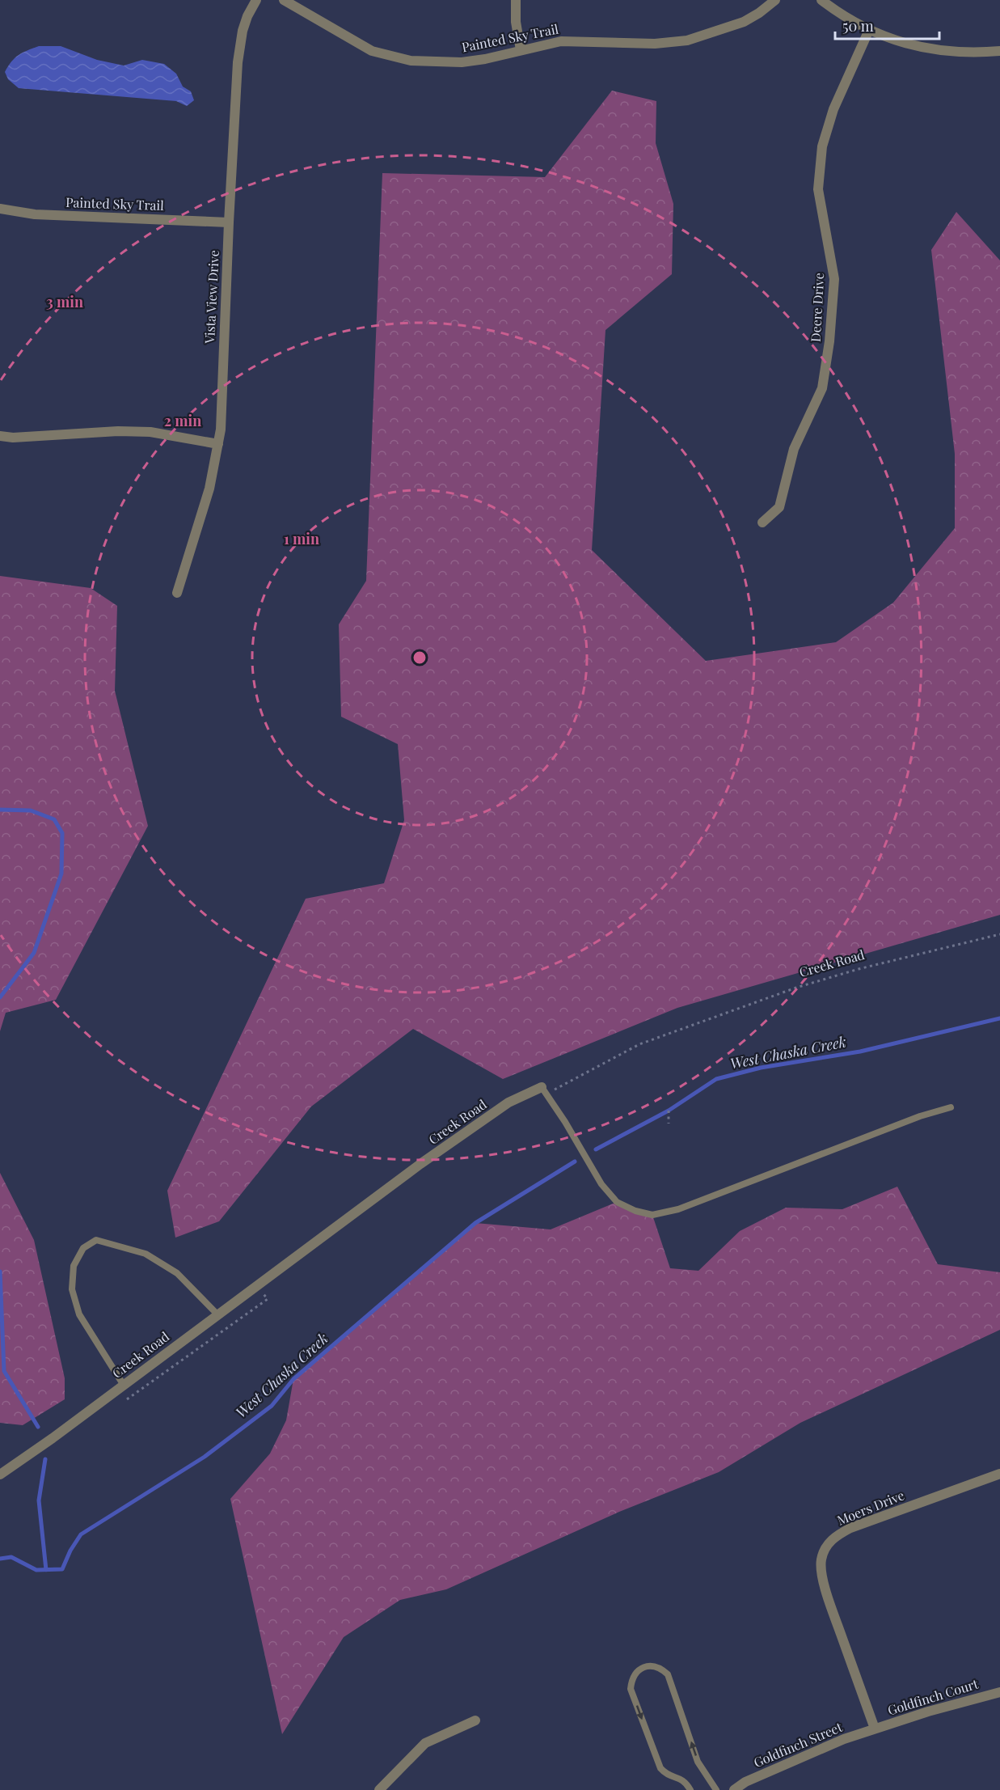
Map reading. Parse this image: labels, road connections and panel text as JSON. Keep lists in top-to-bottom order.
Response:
{
  "streets": {
    "street": [
      "Painted Sky Trail",
      "Vista View Drive",
      "Deere Drive",
      "Creek Road",
      "Moers Drive",
      "Goldfinch Court",
      "Goldfinch Street"
    ]
  },
  "crossings": [
    ["Painted Sky Trail", "Vista View Drive"],
    ["Moers Drive", "Goldfinch Court"],
    ["Moers Drive", "Goldfinch Street"],
    ["Goldfinch Court", "Goldfinch Street"]
  ],
  "water": ["West Chaska Creek"],
  "scale_bar": "50 m",
  "rings": ["3 min", "2 min", "1 min"]
}
